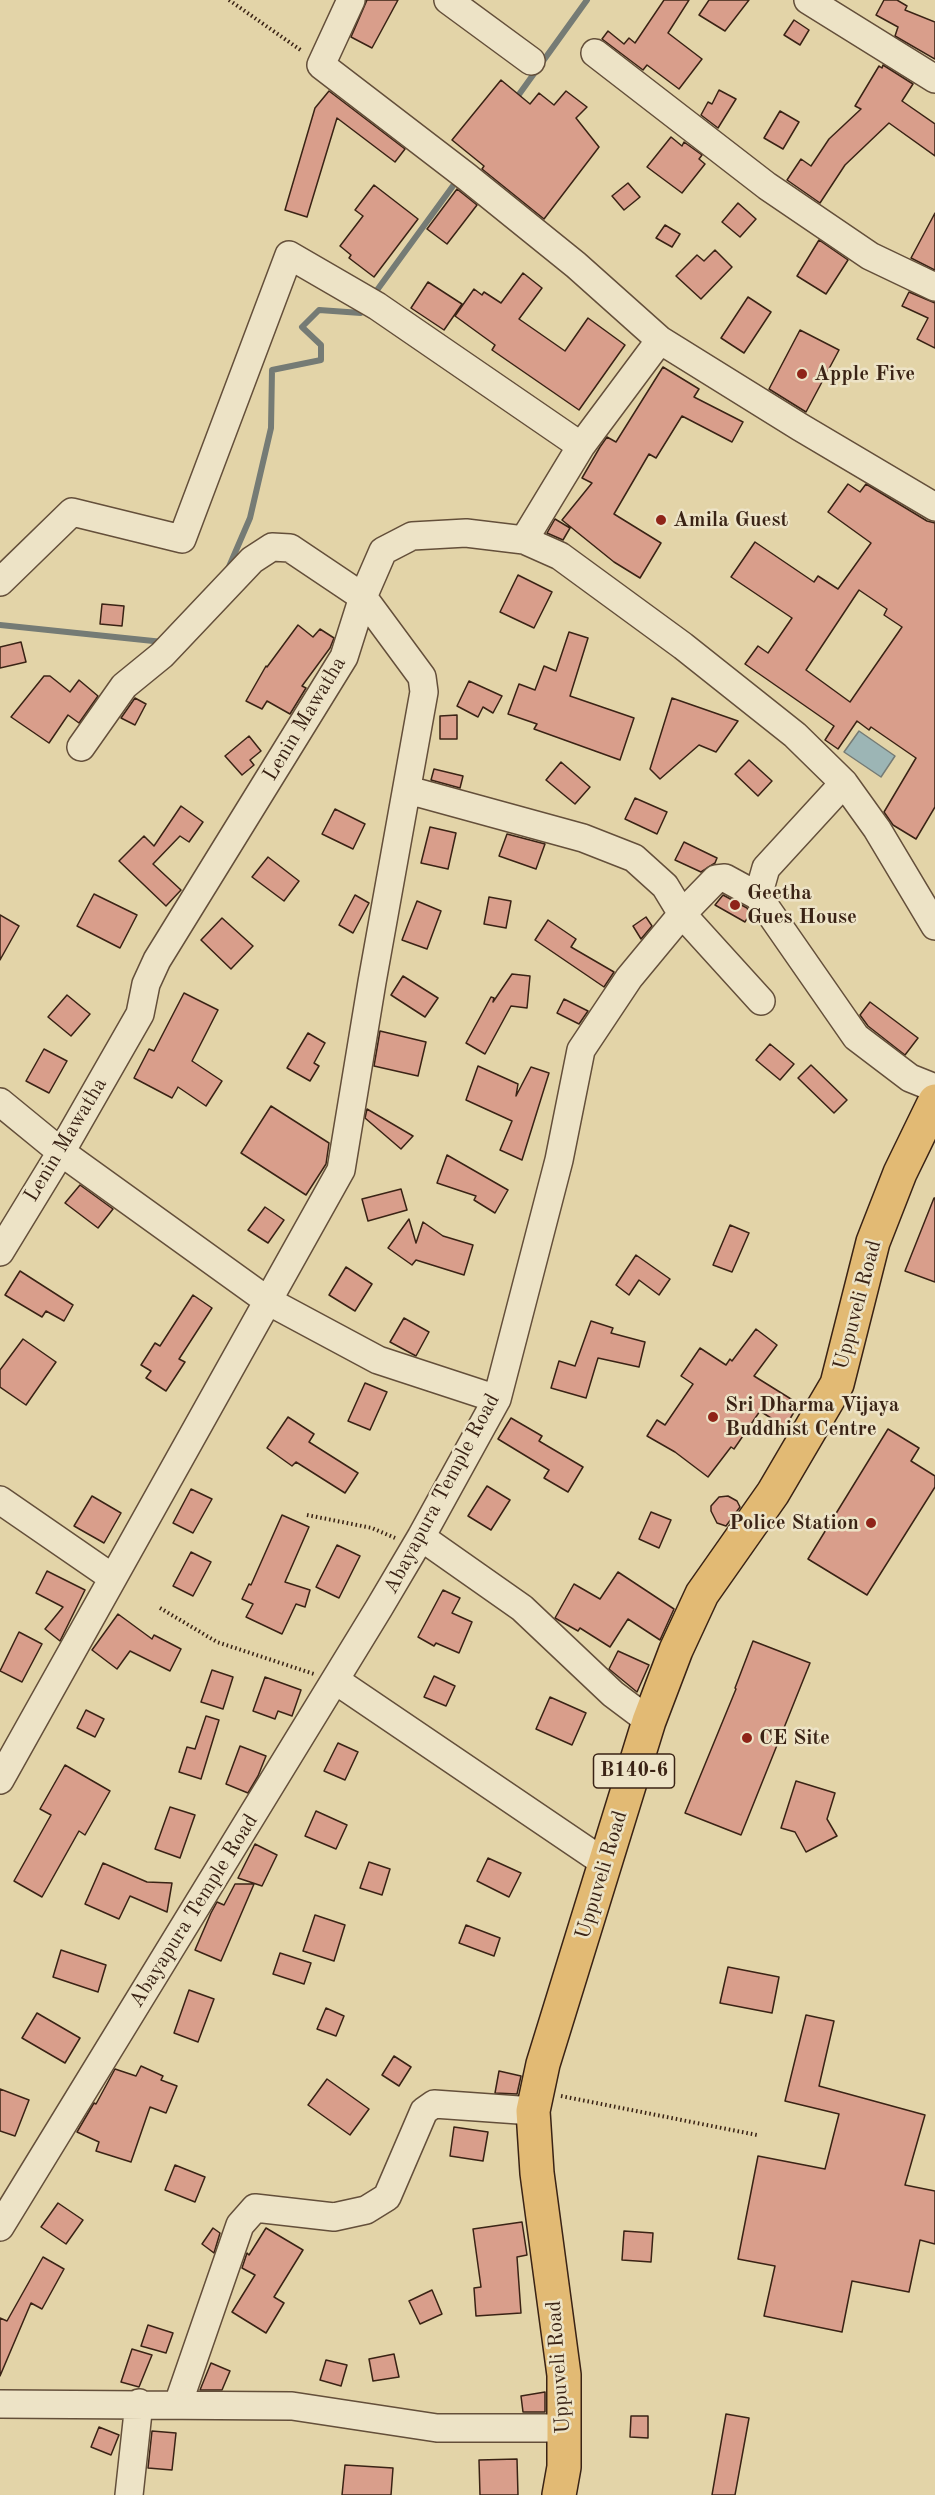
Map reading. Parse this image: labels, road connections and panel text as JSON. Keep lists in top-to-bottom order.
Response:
{
  "streets": {
    "main road": ["Uppuveli Road", "B140-6"],
    "street": ["Lenin Mawatha", "Abayapura Temple Road"]
  },
  "places": [
    "Apple Five",
    "Amila Guest",
    "Geetha Gues House",
    "Sri Dharma Vijaya Buddhist Centre",
    "Police Station",
    "CE Site"
  ]
}
